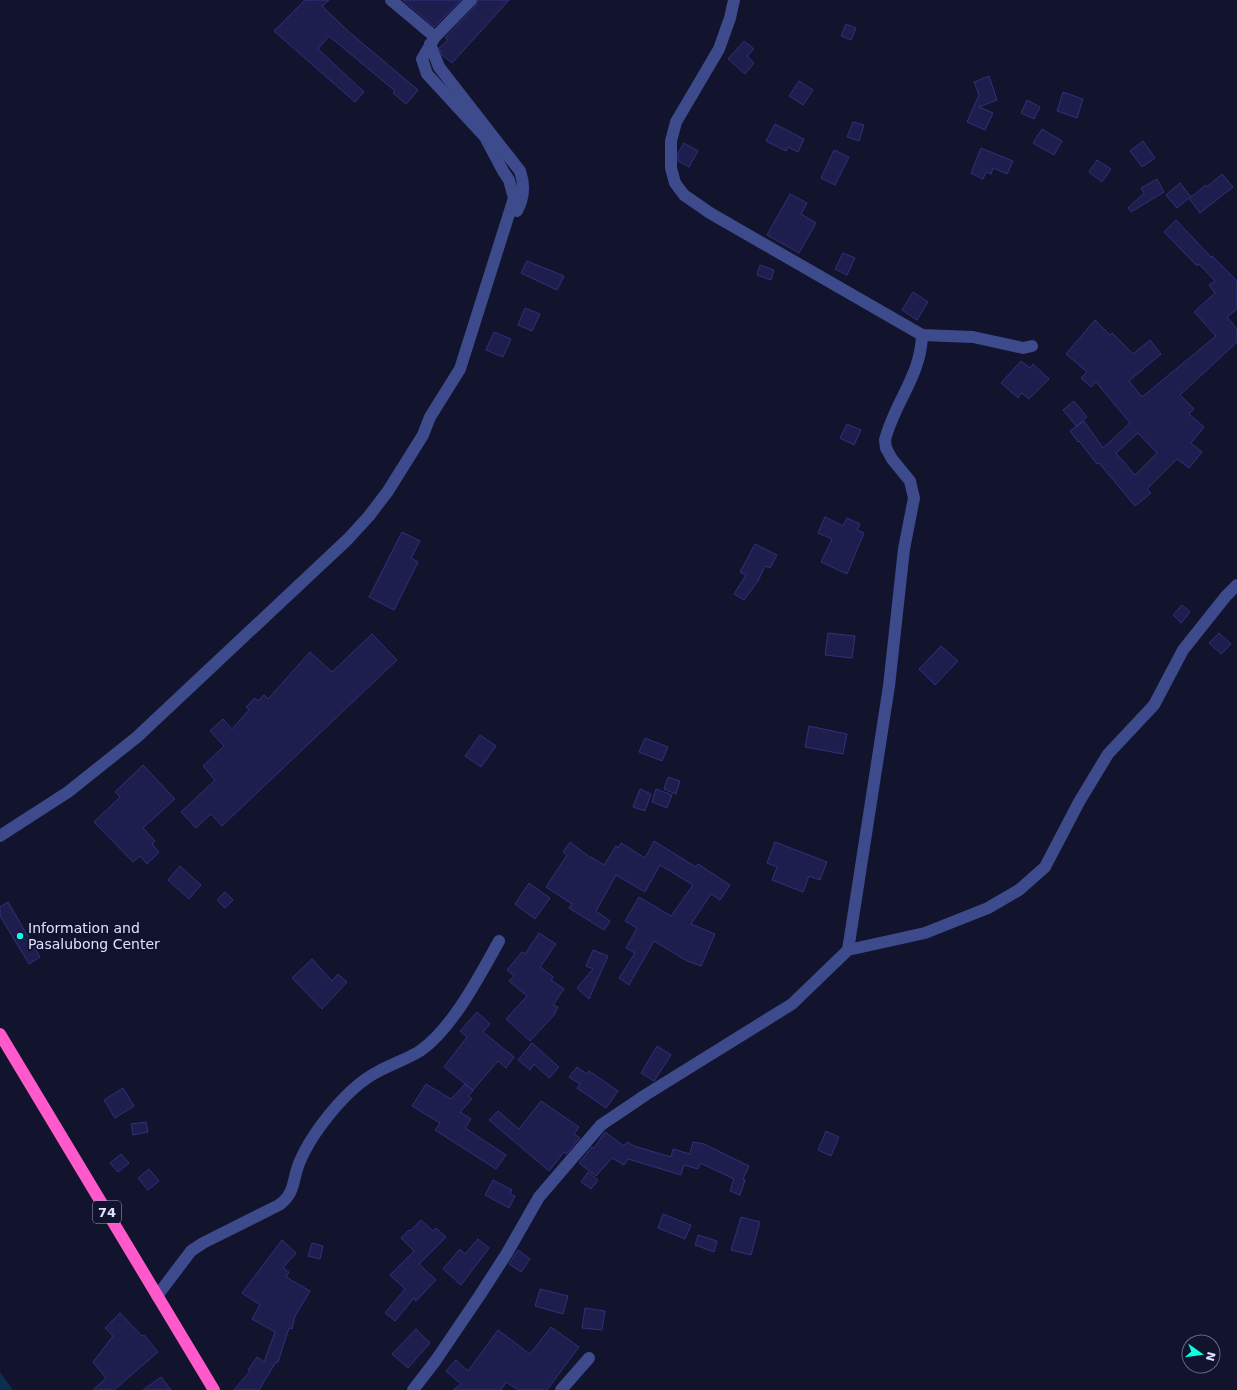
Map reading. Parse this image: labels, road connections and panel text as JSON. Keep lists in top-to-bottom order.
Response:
{
  "streets": {
    "highway": ["74"]
  },
  "places": ["Information and Pasalubong Center"],
  "north": "right"
}
